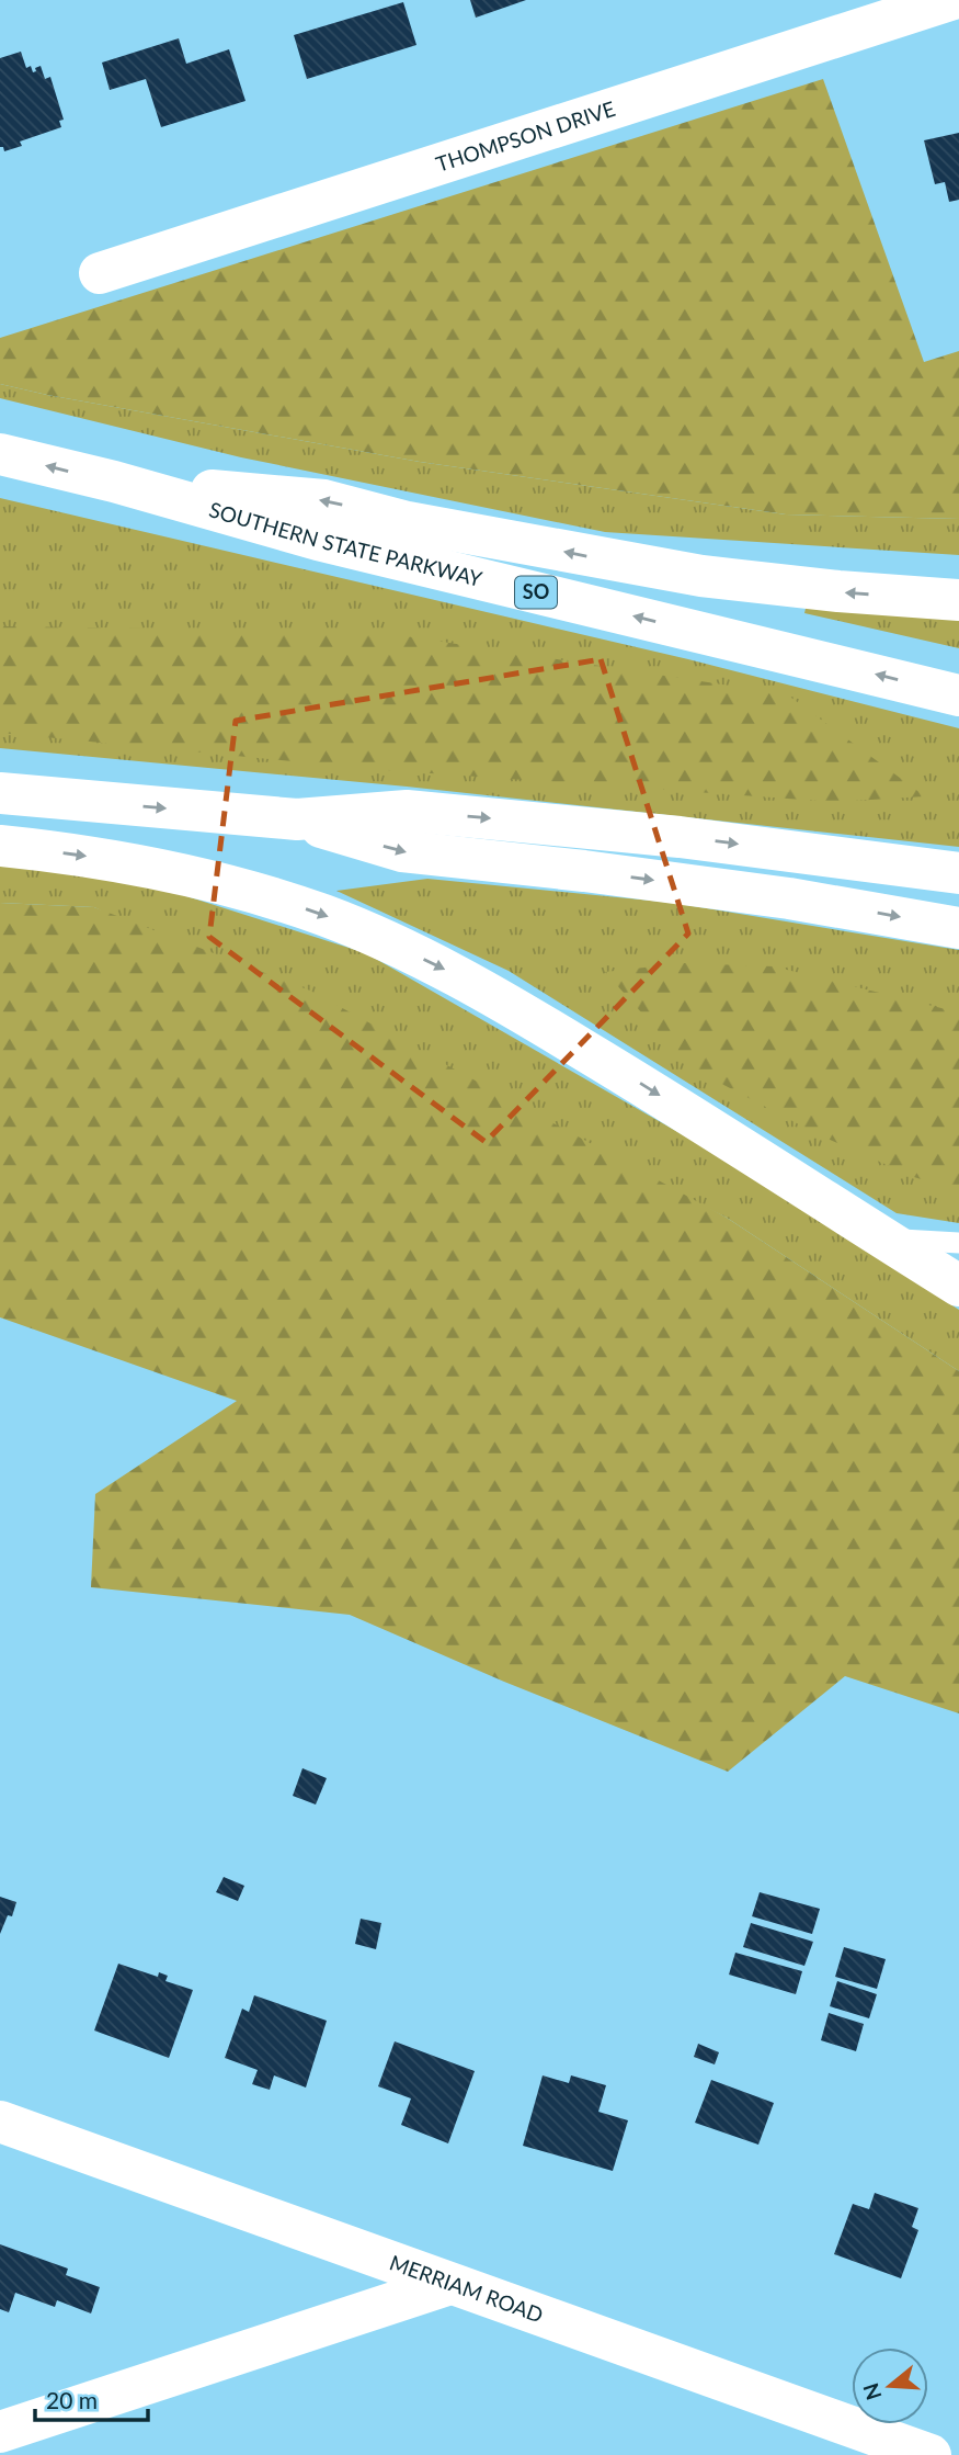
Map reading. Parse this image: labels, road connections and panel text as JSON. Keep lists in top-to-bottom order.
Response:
{
  "streets": {
    "main road": [
      "THOMPSON DRIVE",
      "SOUTHERN STATE PARKWAY",
      "SO",
      "MERRIAM ROAD"
    ]
  },
  "scale_bar": "20 m",
  "north": "left"
}
